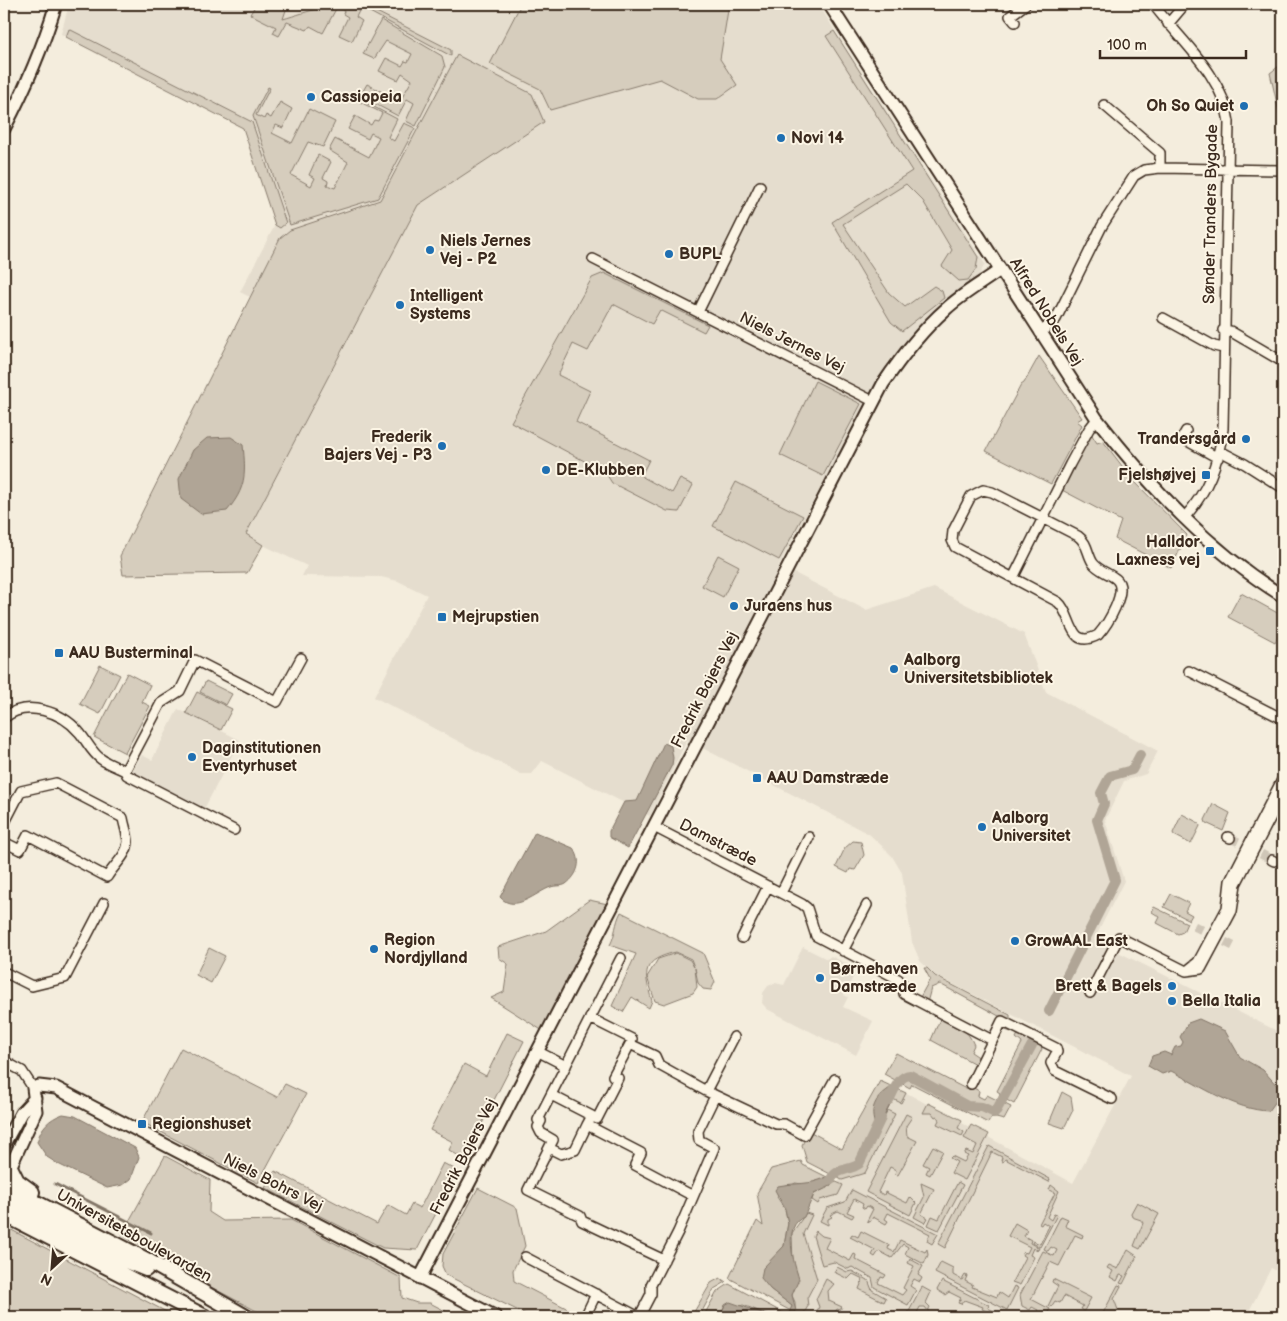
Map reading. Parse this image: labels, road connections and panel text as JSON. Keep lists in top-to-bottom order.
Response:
{
  "streets": {
    "main road": ["Universitetsboulevarden"],
    "street": [
      "Sønder Tranders Bygade",
      "Alfred Nobels Vej",
      "Niels Jernes Vej",
      "Fredrik Bajers Vej",
      "Damstræde",
      "Niels Bohrs Vej"
    ]
  },
  "crossings": [
    ["Sønder Tranders Bygade", "Alfred Nobels Vej"],
    ["Alfred Nobels Vej", "Fredrik Bajers Vej"],
    ["Niels Jernes Vej", "Fredrik Bajers Vej"],
    ["Fredrik Bajers Vej", "Damstræde"],
    ["Fredrik Bajers Vej", "Niels Bohrs Vej"]
  ],
  "places": {
    "other": [
      "Cassiopeia",
      "Oh So Quiet",
      "Novi 14",
      "Niels Jernes Vej - P2",
      "BUPL",
      "Intelligent Systems",
      "Trandersgård",
      "Frederik Bajers Vej - P3",
      "DE-Klubben",
      "Juraens hus",
      "Aalborg Universitetsbibliotek",
      "Daginstitutionen Eventyrhuset",
      "Aalborg Universitet",
      "GrowAAL East",
      "Region Nordjylland",
      "Børnehaven Damstræde",
      "Brett & Bagels",
      "Bella Italia"
    ],
    "transit": [
      "Fjelshøjvej",
      "Halldor Laxness vej",
      "Mejrupstien",
      "AAU Busterminal",
      "AAU Damstræde",
      "Regionshuset"
    ]
  },
  "scale_bar": "100 m",
  "north": "bottom left"
}
